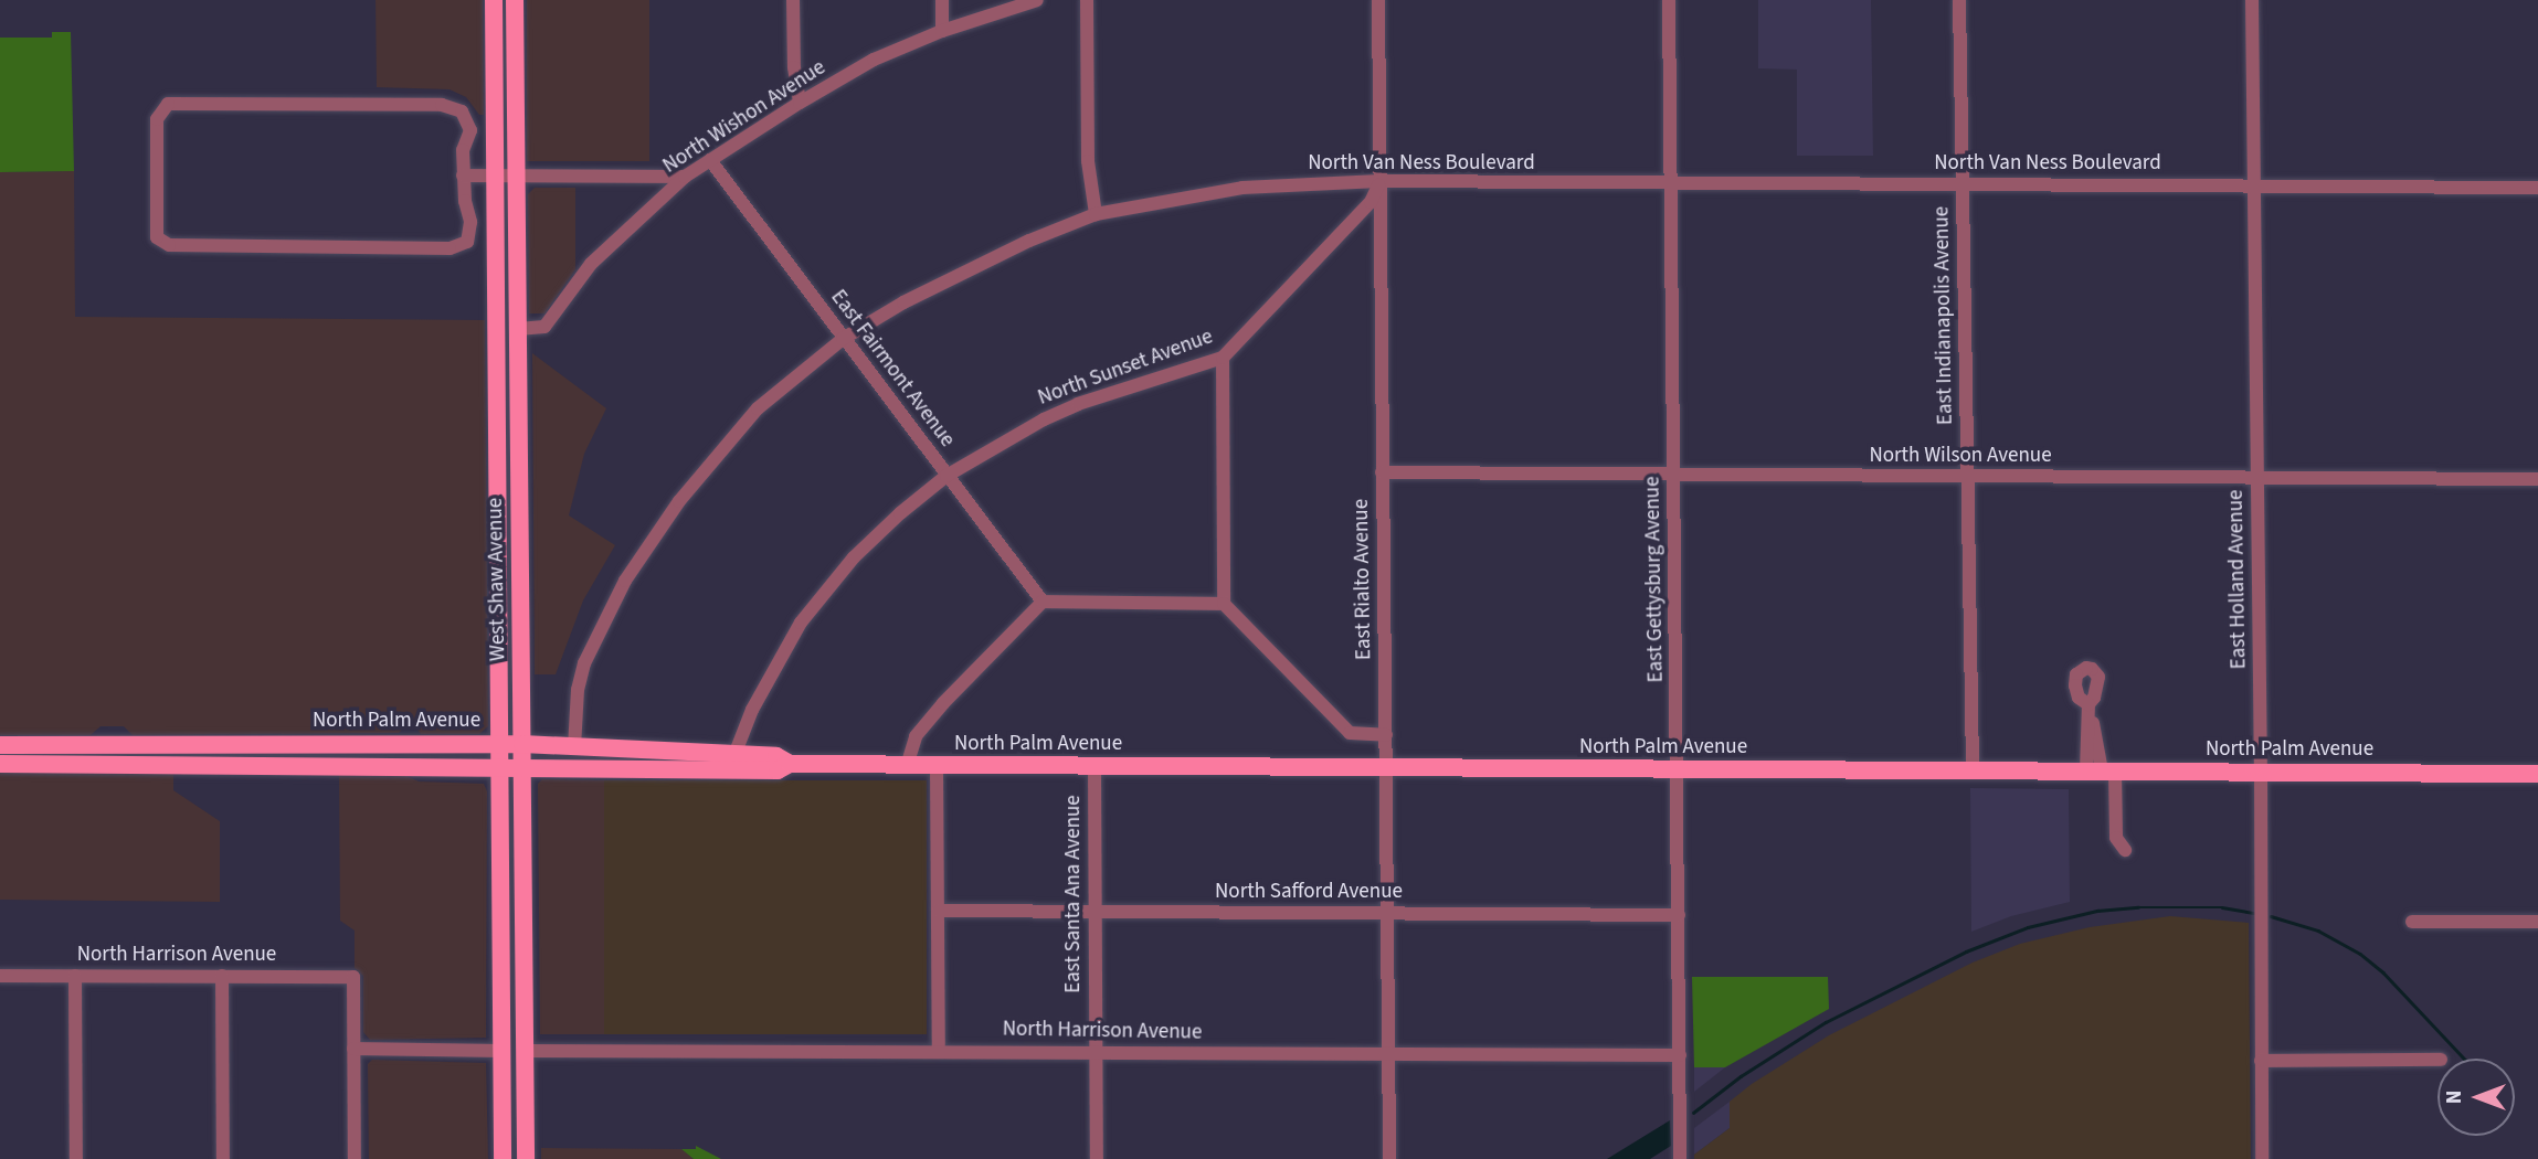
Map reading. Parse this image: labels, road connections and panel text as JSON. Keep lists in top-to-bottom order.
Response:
{
  "streets": {
    "main road": ["West Shaw Avenue", "North Palm Avenue"],
    "street": [
      "North Wishon Avenue",
      "North Van Ness Boulevard",
      "East Indianapolis Avenue",
      "North Sunset Avenue",
      "East Fairmont Avenue",
      "North Wilson Avenue",
      "East Rialto Avenue",
      "East Gettysburg Avenue",
      "East Holland Avenue",
      "North Safford Avenue",
      "East Santa Ana Avenue",
      "North Harrison Avenue"
    ]
  },
  "crossings": [
    ["North Wishon Avenue", "East Fairmont Avenue"],
    ["North Wishon Avenue", "West Shaw Avenue"],
    ["North Van Ness Boulevard", "East Indianapolis Avenue"],
    ["North Van Ness Boulevard", "North Sunset Avenue"],
    ["North Van Ness Boulevard", "East Fairmont Avenue"],
    ["North Van Ness Boulevard", "East Rialto Avenue"],
    ["North Van Ness Boulevard", "East Gettysburg Avenue"],
    ["North Van Ness Boulevard", "East Holland Avenue"],
    ["North Van Ness Boulevard", "North Palm Avenue"],
    ["East Indianapolis Avenue", "North Wilson Avenue"],
    ["East Indianapolis Avenue", "North Palm Avenue"],
    ["North Sunset Avenue", "East Fairmont Avenue"],
    ["North Sunset Avenue", "East Rialto Avenue"],
    ["North Sunset Avenue", "North Palm Avenue"],
    ["North Wilson Avenue", "East Rialto Avenue"],
    ["North Wilson Avenue", "East Gettysburg Avenue"],
    ["North Wilson Avenue", "East Holland Avenue"],
    ["West Shaw Avenue", "North Palm Avenue"],
    ["West Shaw Avenue", "North Harrison Avenue"],
    ["East Rialto Avenue", "North Palm Avenue"],
    ["East Rialto Avenue", "North Safford Avenue"],
    ["East Rialto Avenue", "North Harrison Avenue"],
    ["East Gettysburg Avenue", "North Palm Avenue"],
    ["East Gettysburg Avenue", "North Safford Avenue"],
    ["East Gettysburg Avenue", "North Harrison Avenue"],
    ["East Holland Avenue", "North Palm Avenue"],
    ["North Palm Avenue", "East Santa Ana Avenue"],
    ["North Safford Avenue", "East Santa Ana Avenue"],
    ["East Santa Ana Avenue", "North Harrison Avenue"]
  ],
  "north": "left"
}
